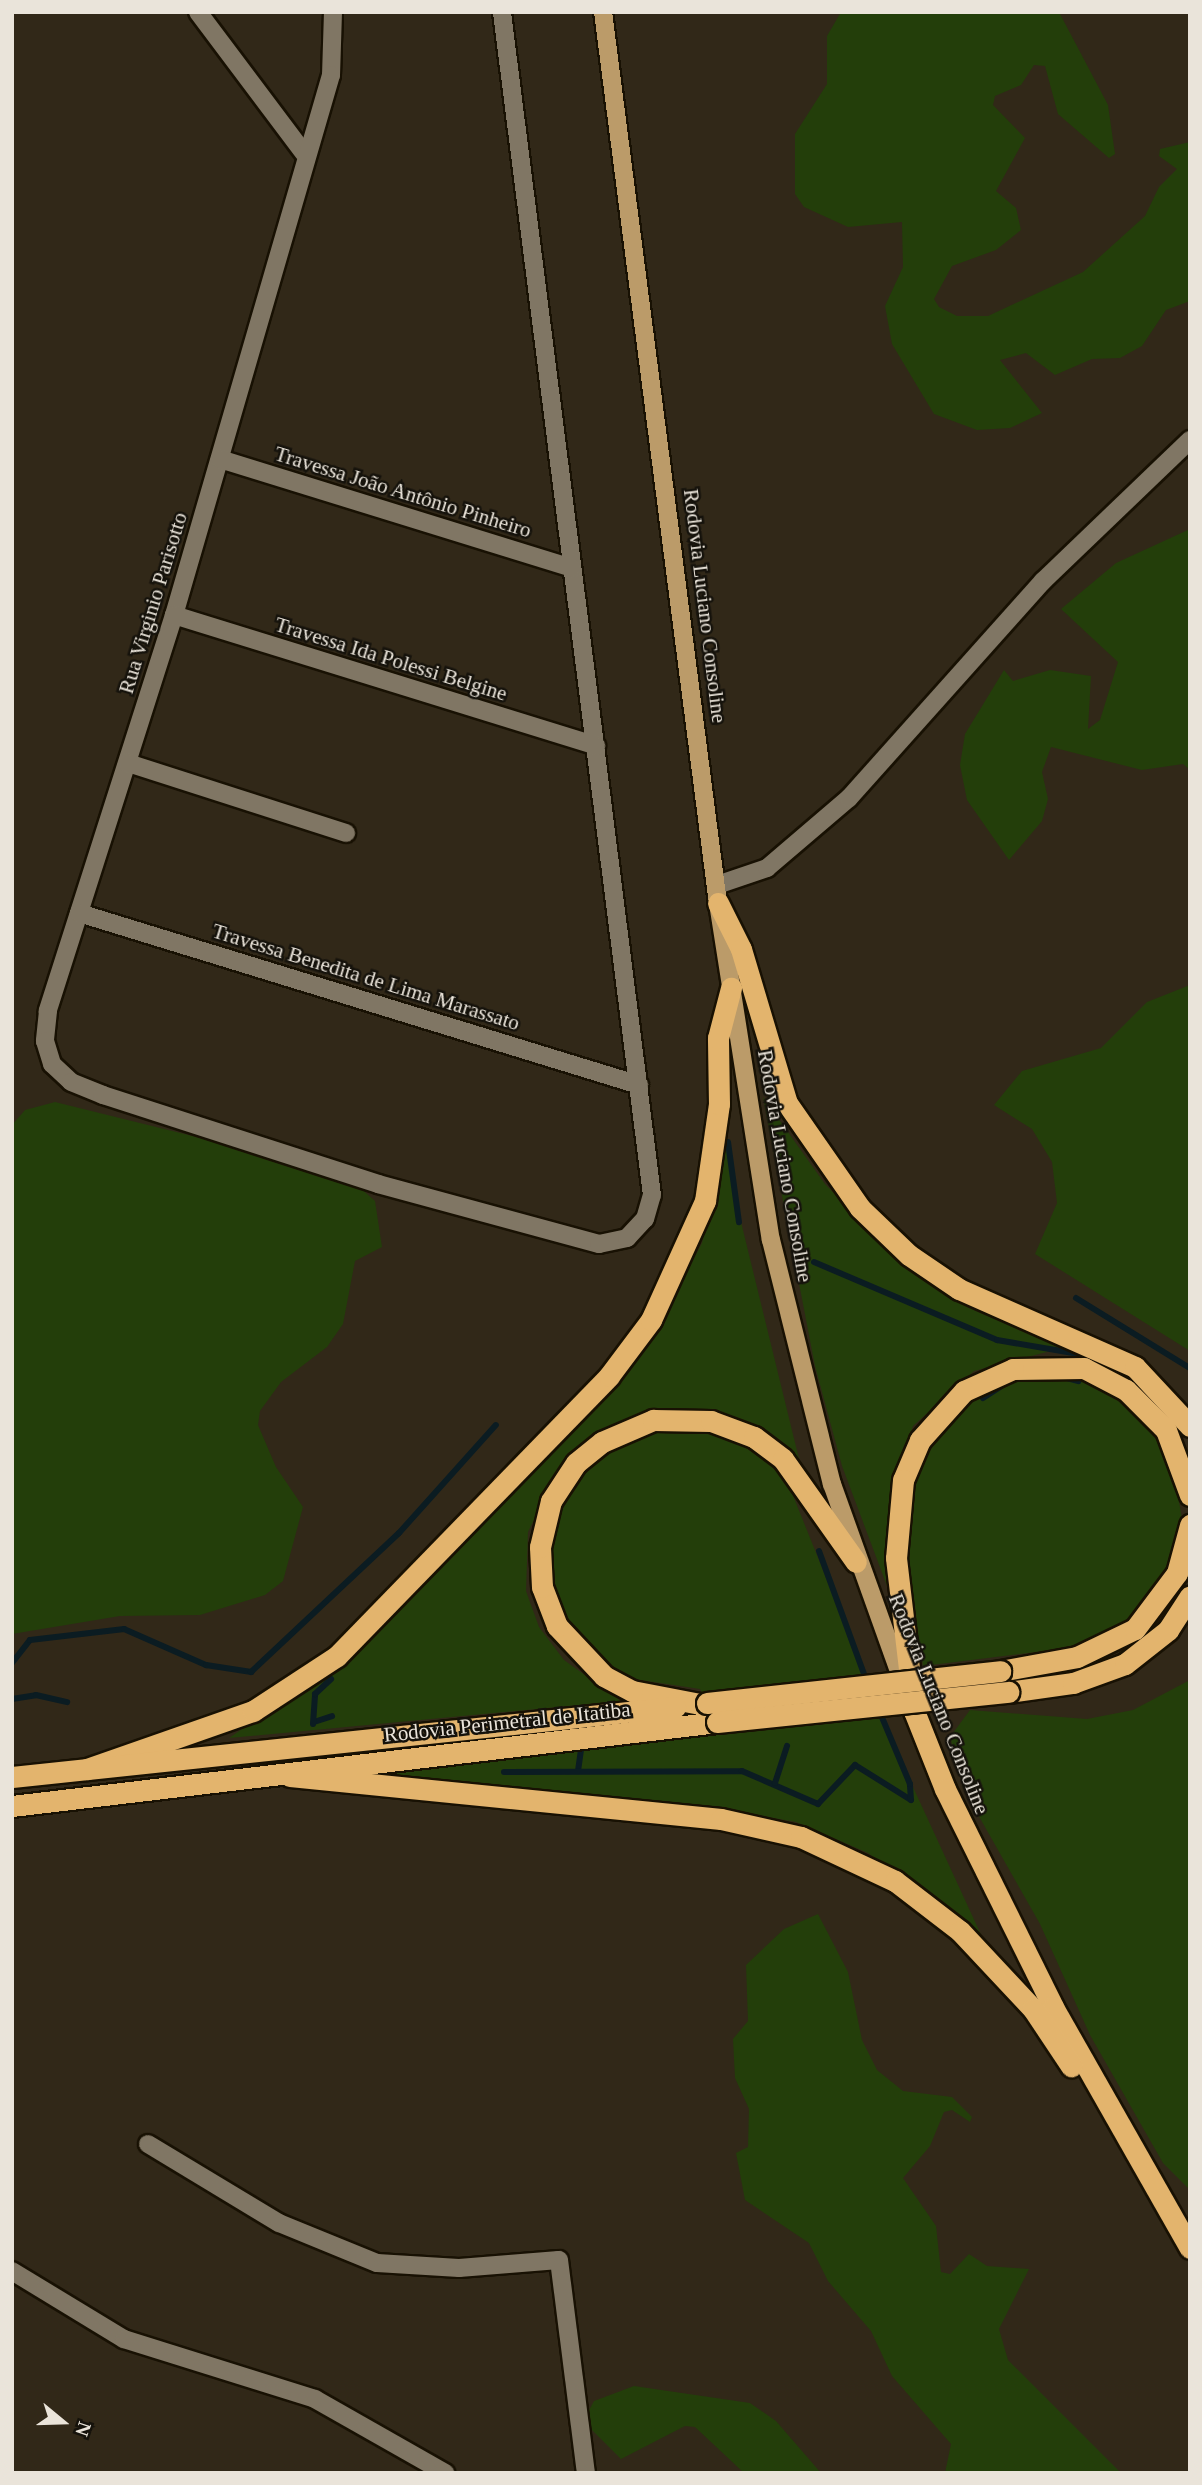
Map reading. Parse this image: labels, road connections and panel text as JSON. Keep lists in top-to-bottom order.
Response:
{
  "streets": {
    "highway": ["Rodovia Luciano Consoline", "Rodovia Perimetral de Itatiba"],
    "street": [
      "Travessa João Antônio Pinheiro",
      "Rua Virginio Parisotto",
      "Travessa Ida Polessi Belgine",
      "Travessa Benedita de Lima Marassato"
    ]
  },
  "crossings": [
    ["Travessa João Antônio Pinheiro", "Rua Virginio Parisotto"],
    ["Rua Virginio Parisotto", "Travessa Ida Polessi Belgine"],
    ["Rua Virginio Parisotto", "Travessa Benedita de Lima Marassato"]
  ],
  "north": "right"
}
